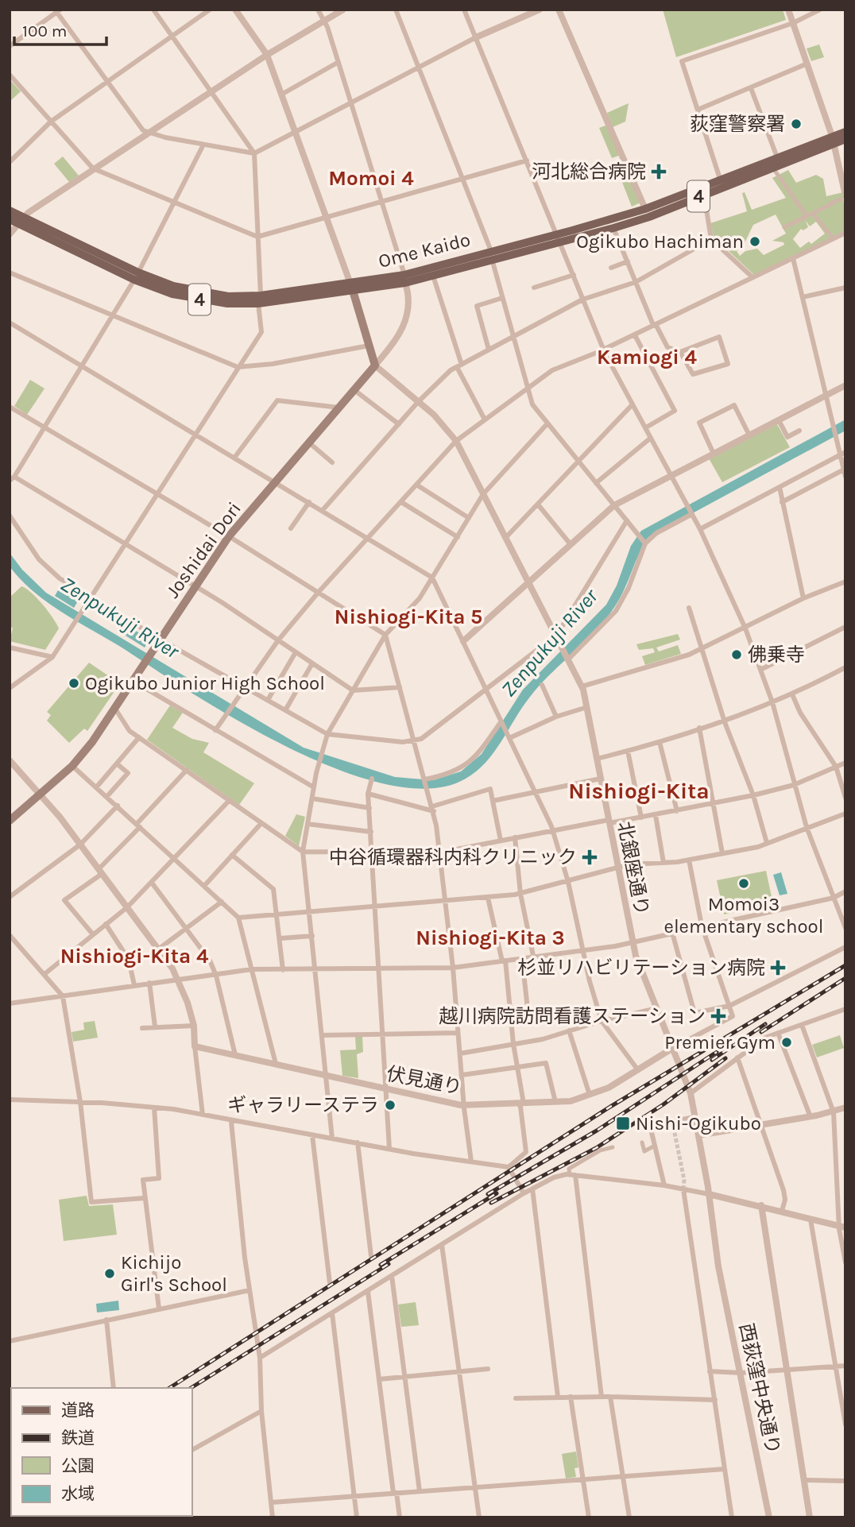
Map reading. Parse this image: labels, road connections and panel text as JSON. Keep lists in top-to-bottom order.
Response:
{
  "streets": {
    "main road": ["4", "Ome Kaido", "Joshidai Dori"],
    "street": ["北銀座通り", "伏見通り", "西荻窪中央通り"]
  },
  "crossings": [
    ["Joshidai Dori", "北銀座通り"],
    ["北銀座通り", "伏見通り"],
    ["北銀座通り", "西荻窪中央通り"]
  ],
  "districts": [
    "Momoi 4",
    "Kamiogi 4",
    "Nishiogi-Kita 5",
    "Nishiogi-Kita",
    "Nishiogi-Kita 3",
    "Nishiogi-Kita 4"
  ],
  "water": ["Zenpukuji River"],
  "places": {
    "other": [
      "荻窪警察署",
      "Ogikubo Hachiman",
      "佛乗寺",
      "Ogikubo Junior High School",
      "Momoi3 elementary school",
      "Premier Gym",
      "ギャラリーステラ",
      "Kichijo Girl's School"
    ],
    "health": [
      "河北総合病院",
      "中谷循環器科内科クリニック",
      "杉並リハビリテーション病院",
      "越川病院訪問看護ステーション"
    ],
    "transit": ["Nishi-Ogikubo"]
  },
  "legend": [
    "道路",
    "鉄道",
    "公園",
    "水域"
  ],
  "scale_bar": "100 m"
}
